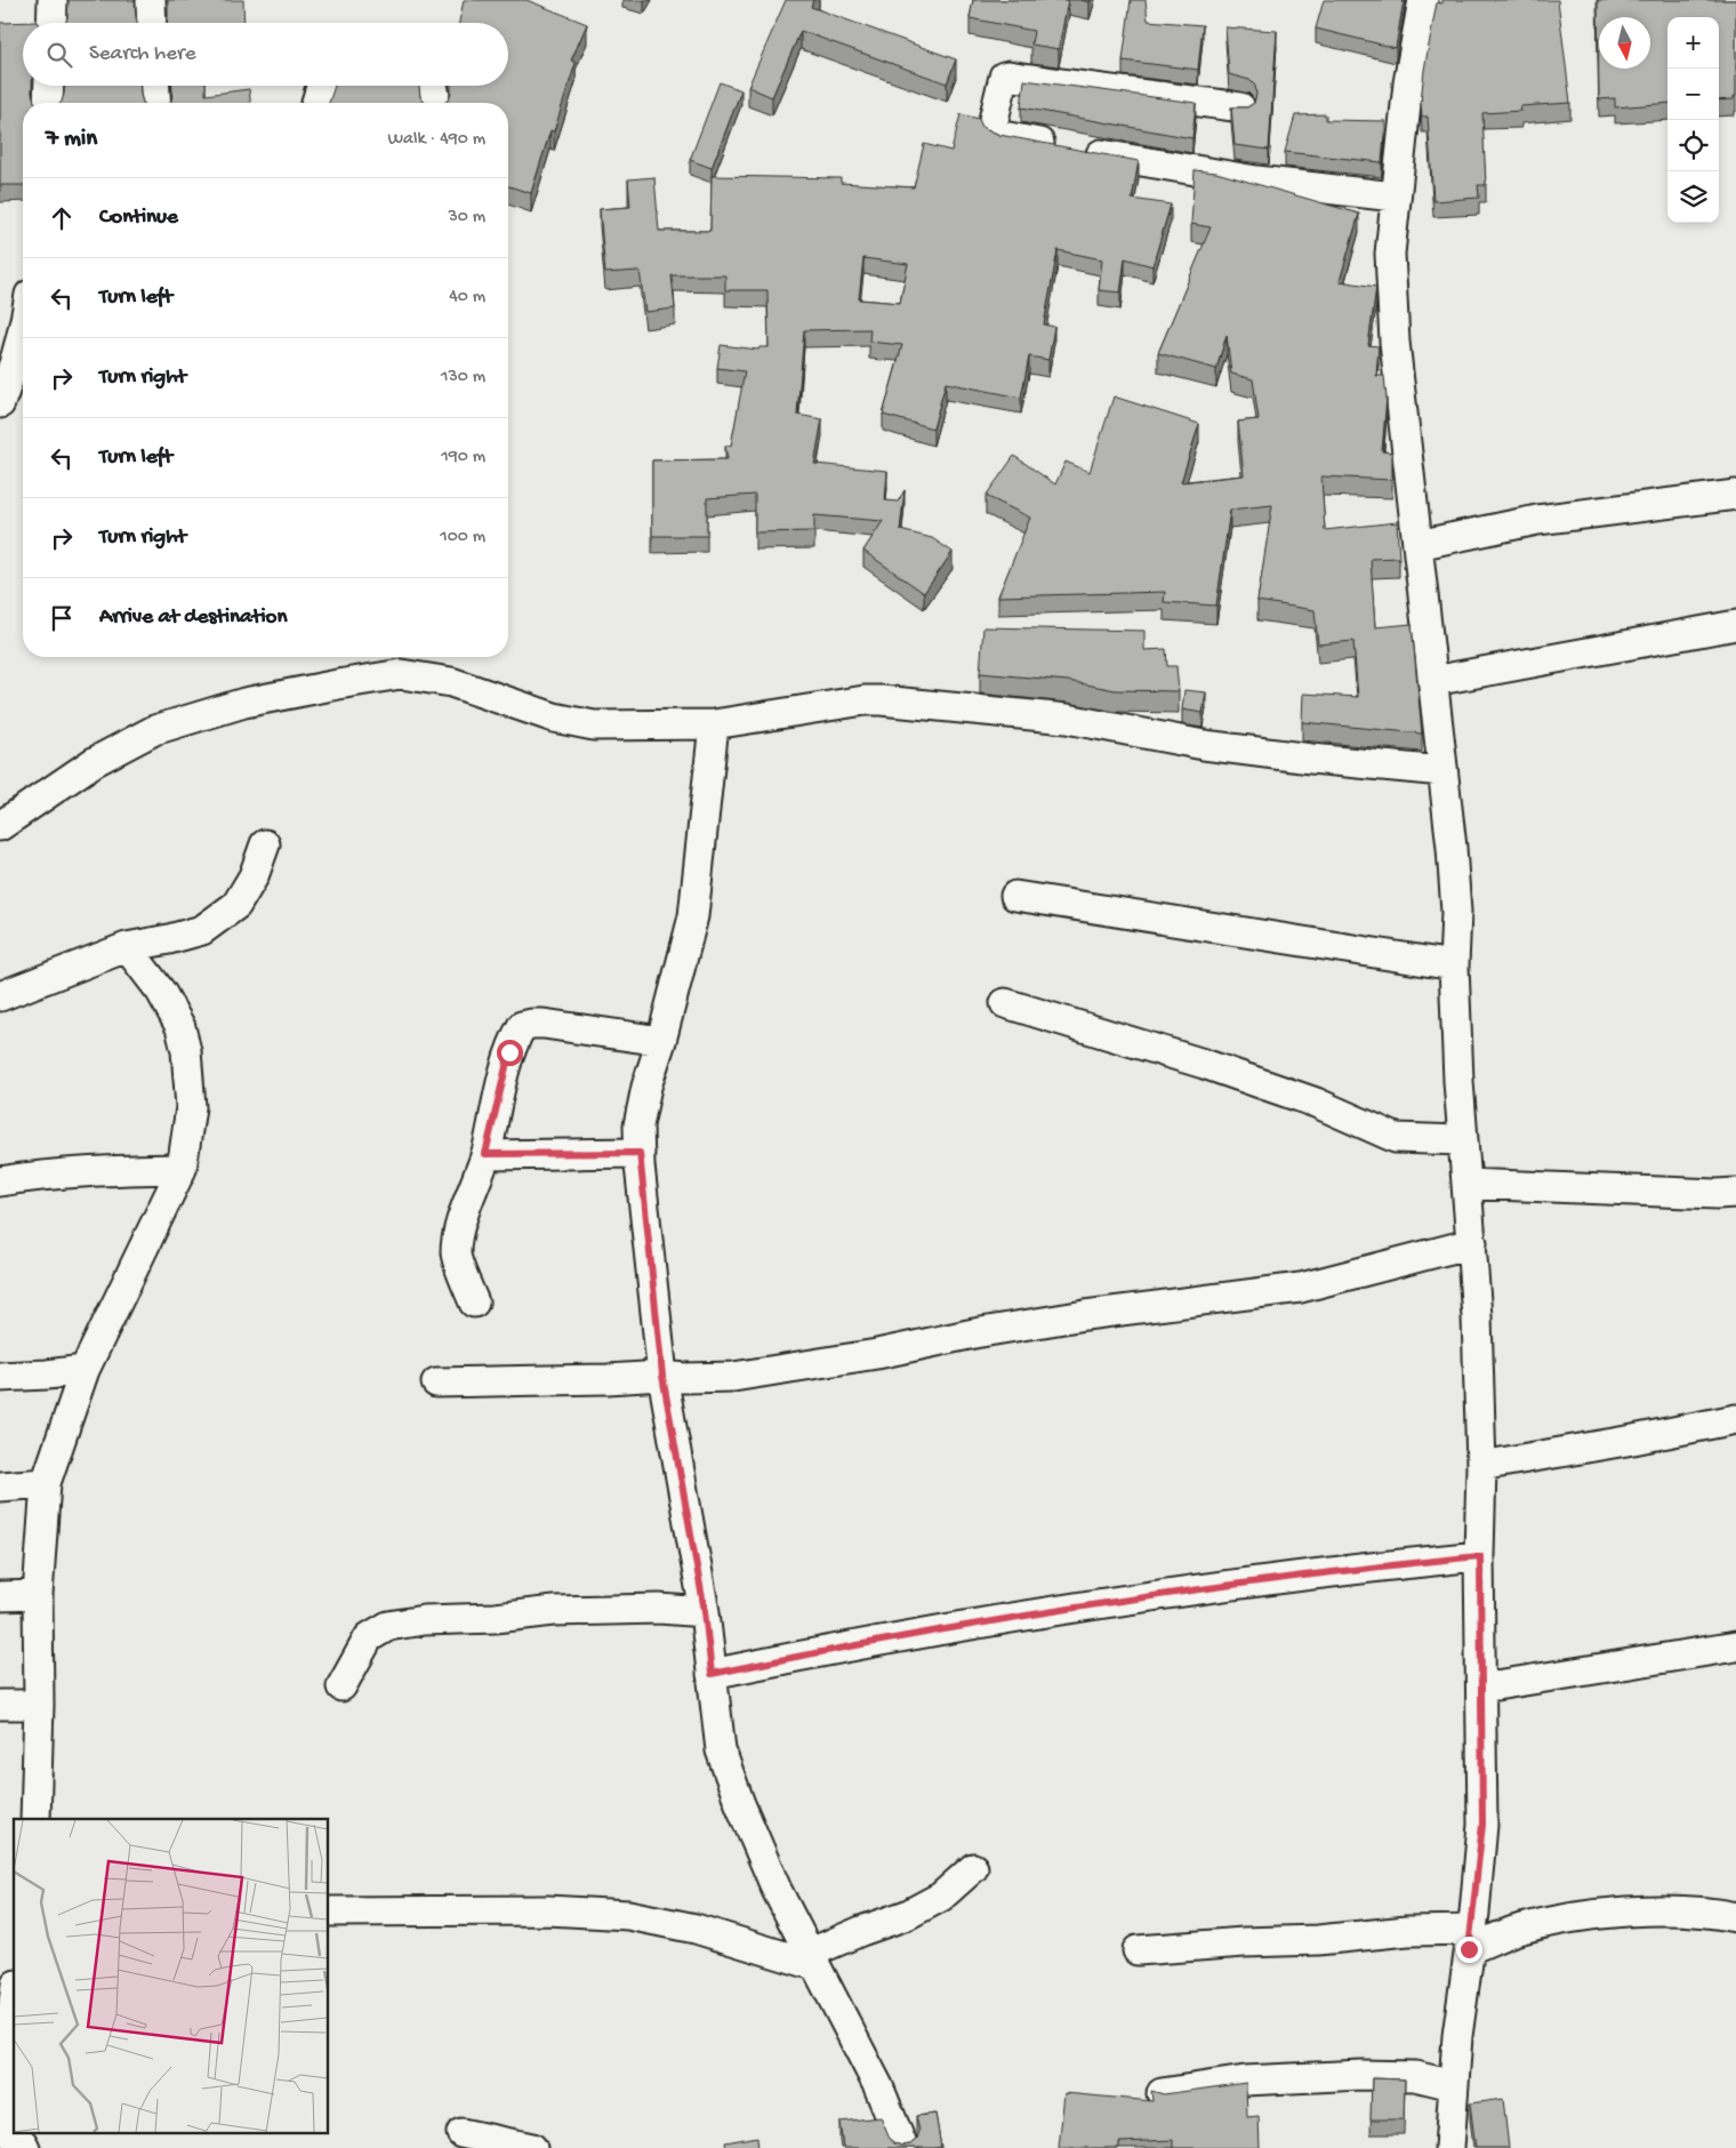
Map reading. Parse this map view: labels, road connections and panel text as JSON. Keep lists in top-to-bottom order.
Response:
{
  "north": "bottom",
  "page": {
    "map_buttons": ["+", "−"],
    "search": "Search here",
    "heading": ["7 min", "Walk · 490 m"],
    "list": [
      ["Continue", "30 m"],
      ["Turn left", "40 m"],
      ["Turn right", "130 m"],
      ["Turn left", "190 m"],
      ["Turn right", "100 m"],
      "Arrive at destination"
    ]
  }
}
